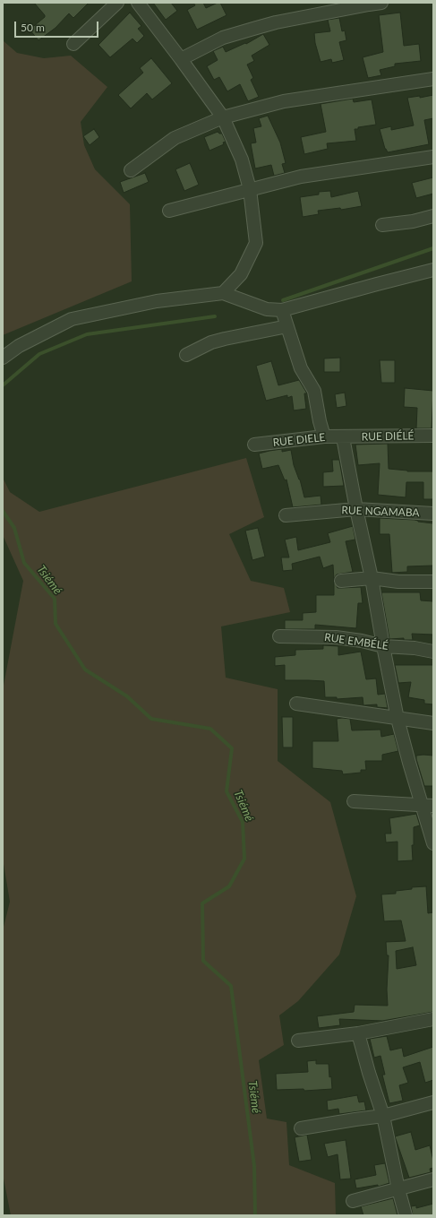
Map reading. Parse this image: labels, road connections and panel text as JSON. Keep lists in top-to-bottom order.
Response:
{
  "streets": {
    "street": [
      "RUE DIÉLÉ",
      "RUE DIELE",
      "RUE NGAMABA",
      "RUE EMBÉLÉ"
    ]
  },
  "crossings": [
    ["RUE DIÉLÉ", "RUE DIELE"]
  ],
  "water": ["Tsiémé"],
  "scale_bar": "50 m"
}
